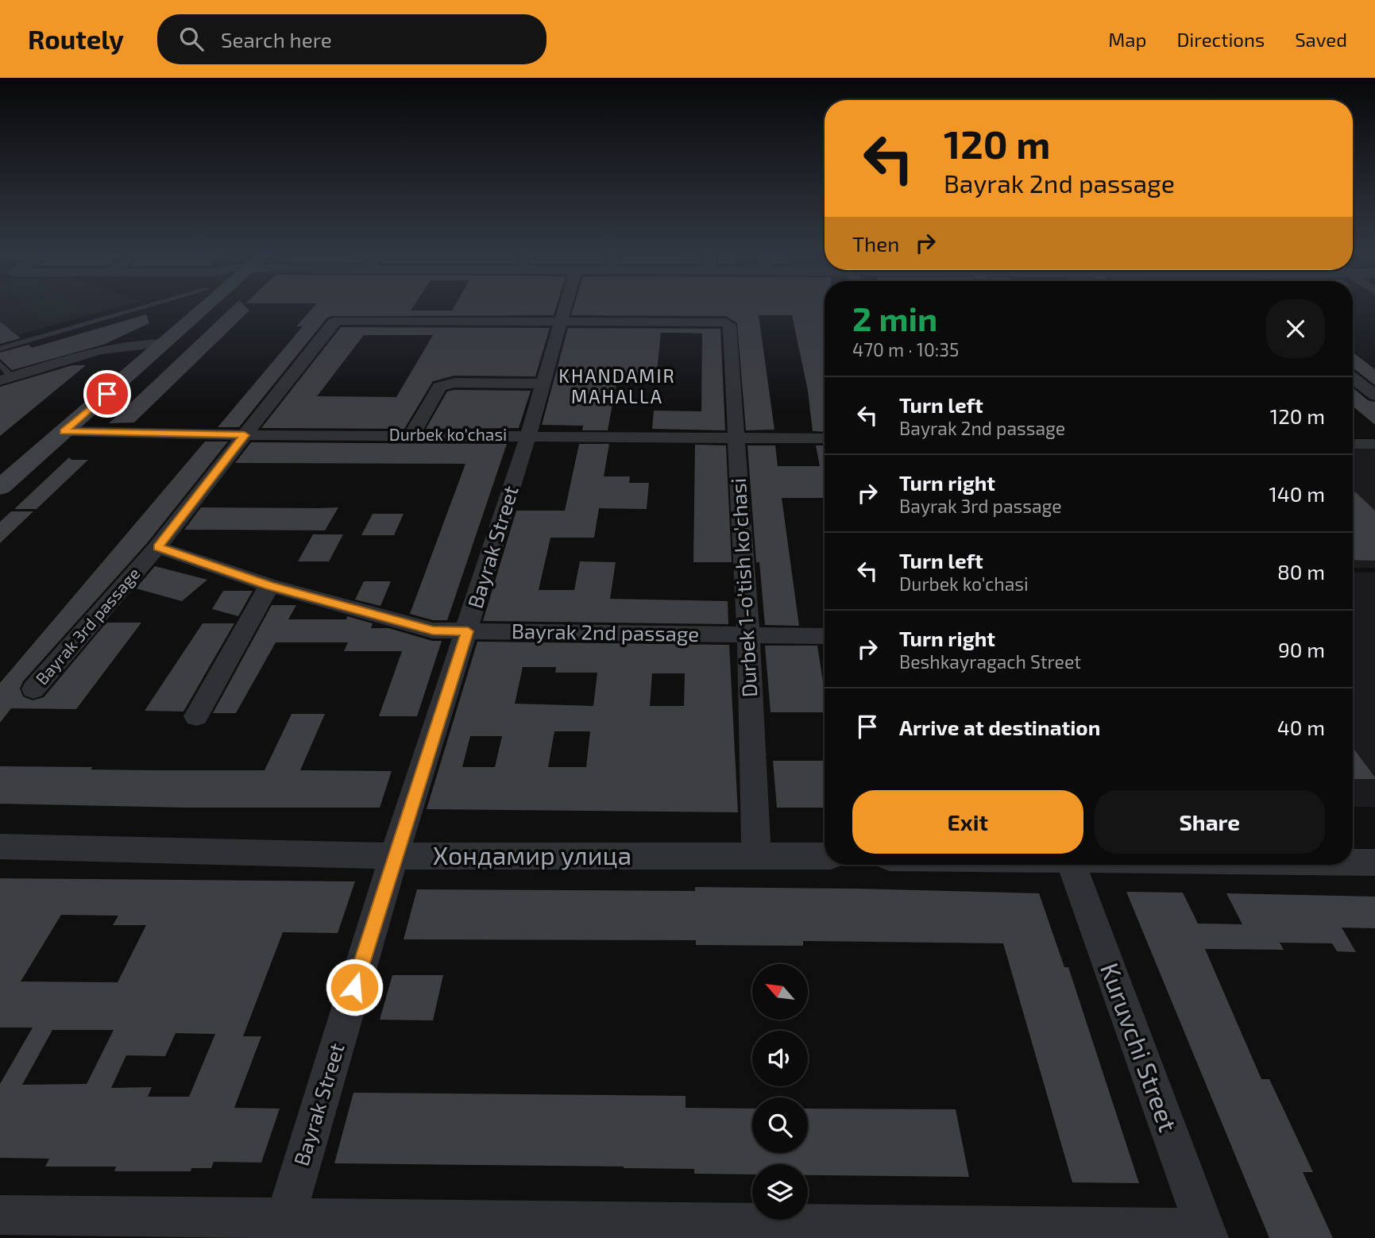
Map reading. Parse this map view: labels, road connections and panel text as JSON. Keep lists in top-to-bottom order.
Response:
{
  "streets": {
    "street": [
      "Durbek ko'chasi",
      "Bayrak Street",
      "Durbek 1-o'tish ko'chasi",
      "Bayrak 3rd passage",
      "Bayrak 2nd passage",
      "Хондамир улица",
      "Kuruvchi Street"
    ]
  },
  "crossings": [
    ["Durbek ko'chasi", "Bayrak Street"],
    ["Durbek ko'chasi", "Durbek 1-o'tish ko'chasi"],
    ["Durbek ko'chasi", "Bayrak 3rd passage"],
    ["Bayrak Street", "Bayrak 3rd passage"],
    ["Bayrak Street", "Bayrak 2nd passage"],
    ["Bayrak Street", "Хондамир улица"],
    ["Durbek 1-o'tish ko'chasi", "Bayrak 3rd passage"],
    ["Durbek 1-o'tish ko'chasi", "Bayrak 2nd passage"],
    ["Durbek 1-o'tish ko'chasi", "Хондамир улица"],
    ["Bayrak 3rd passage", "Bayrak 2nd passage"]
  ],
  "districts": ["KHANDAMIR MAHALLA"],
  "north": "top left",
  "page": {
    "header": "Routely",
    "search": "Search here",
    "nav": ["Map", "Directions", "Saved"],
    "turn": ["120 m", "Bayrak 2nd passage"],
    "then": "Then",
    "heading": ["2 min", "470 m · 10:35"],
    "list": [
      {
        "name": "Turn left",
        "note": "Bayrak 2nd passage",
        "value": "120 m"
      },
      {
        "name": "Turn right",
        "note": "Bayrak 3rd passage",
        "value": "140 m"
      },
      {
        "name": "Turn left",
        "note": "Durbek ko'chasi",
        "value": "80 m"
      },
      {
        "name": "Turn right",
        "note": "Beshkayragach Street",
        "value": "90 m"
      },
      {
        "name": "Arrive at destination",
        "value": "40 m"
      }
    ],
    "buttons": ["Exit", "Share"]
  }
}
